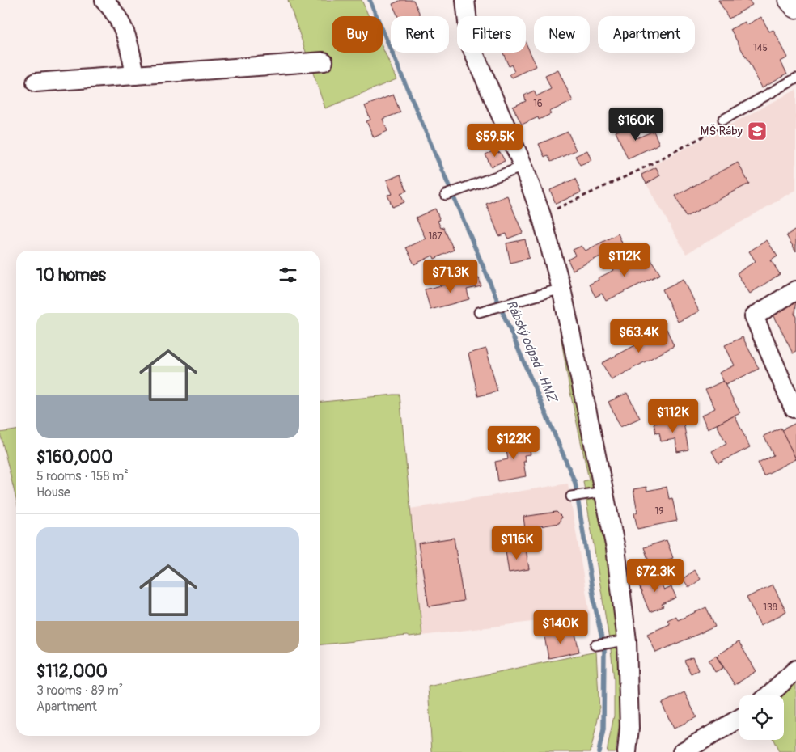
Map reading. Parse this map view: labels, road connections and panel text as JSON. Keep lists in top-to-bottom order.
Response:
{
  "water": ["Rábský odpad - HMZ"],
  "places": {
    "school or university": ["MŠ Ráby"]
  },
  "house_numbers": [
    "145",
    "16",
    "187",
    "19",
    "138"
  ],
  "page": {
    "chip": [
      "Buy",
      "Rent",
      "Filters",
      "New",
      "Apartment"
    ],
    "price": [
      "$160K",
      "$59.5K",
      "$112K",
      "$71.3K",
      "$63.4K",
      "$112K",
      "$122K",
      "$116K",
      "$72.3K",
      "$140K"
    ],
    "heading": "10 homes",
    "list": [
      {
        "name": "$160,000",
        "note": "5 rooms · 158 m² · House"
      },
      {
        "name": "$112,000",
        "note": "3 rooms · 89 m² · Apartment"
      }
    ]
  }
}
